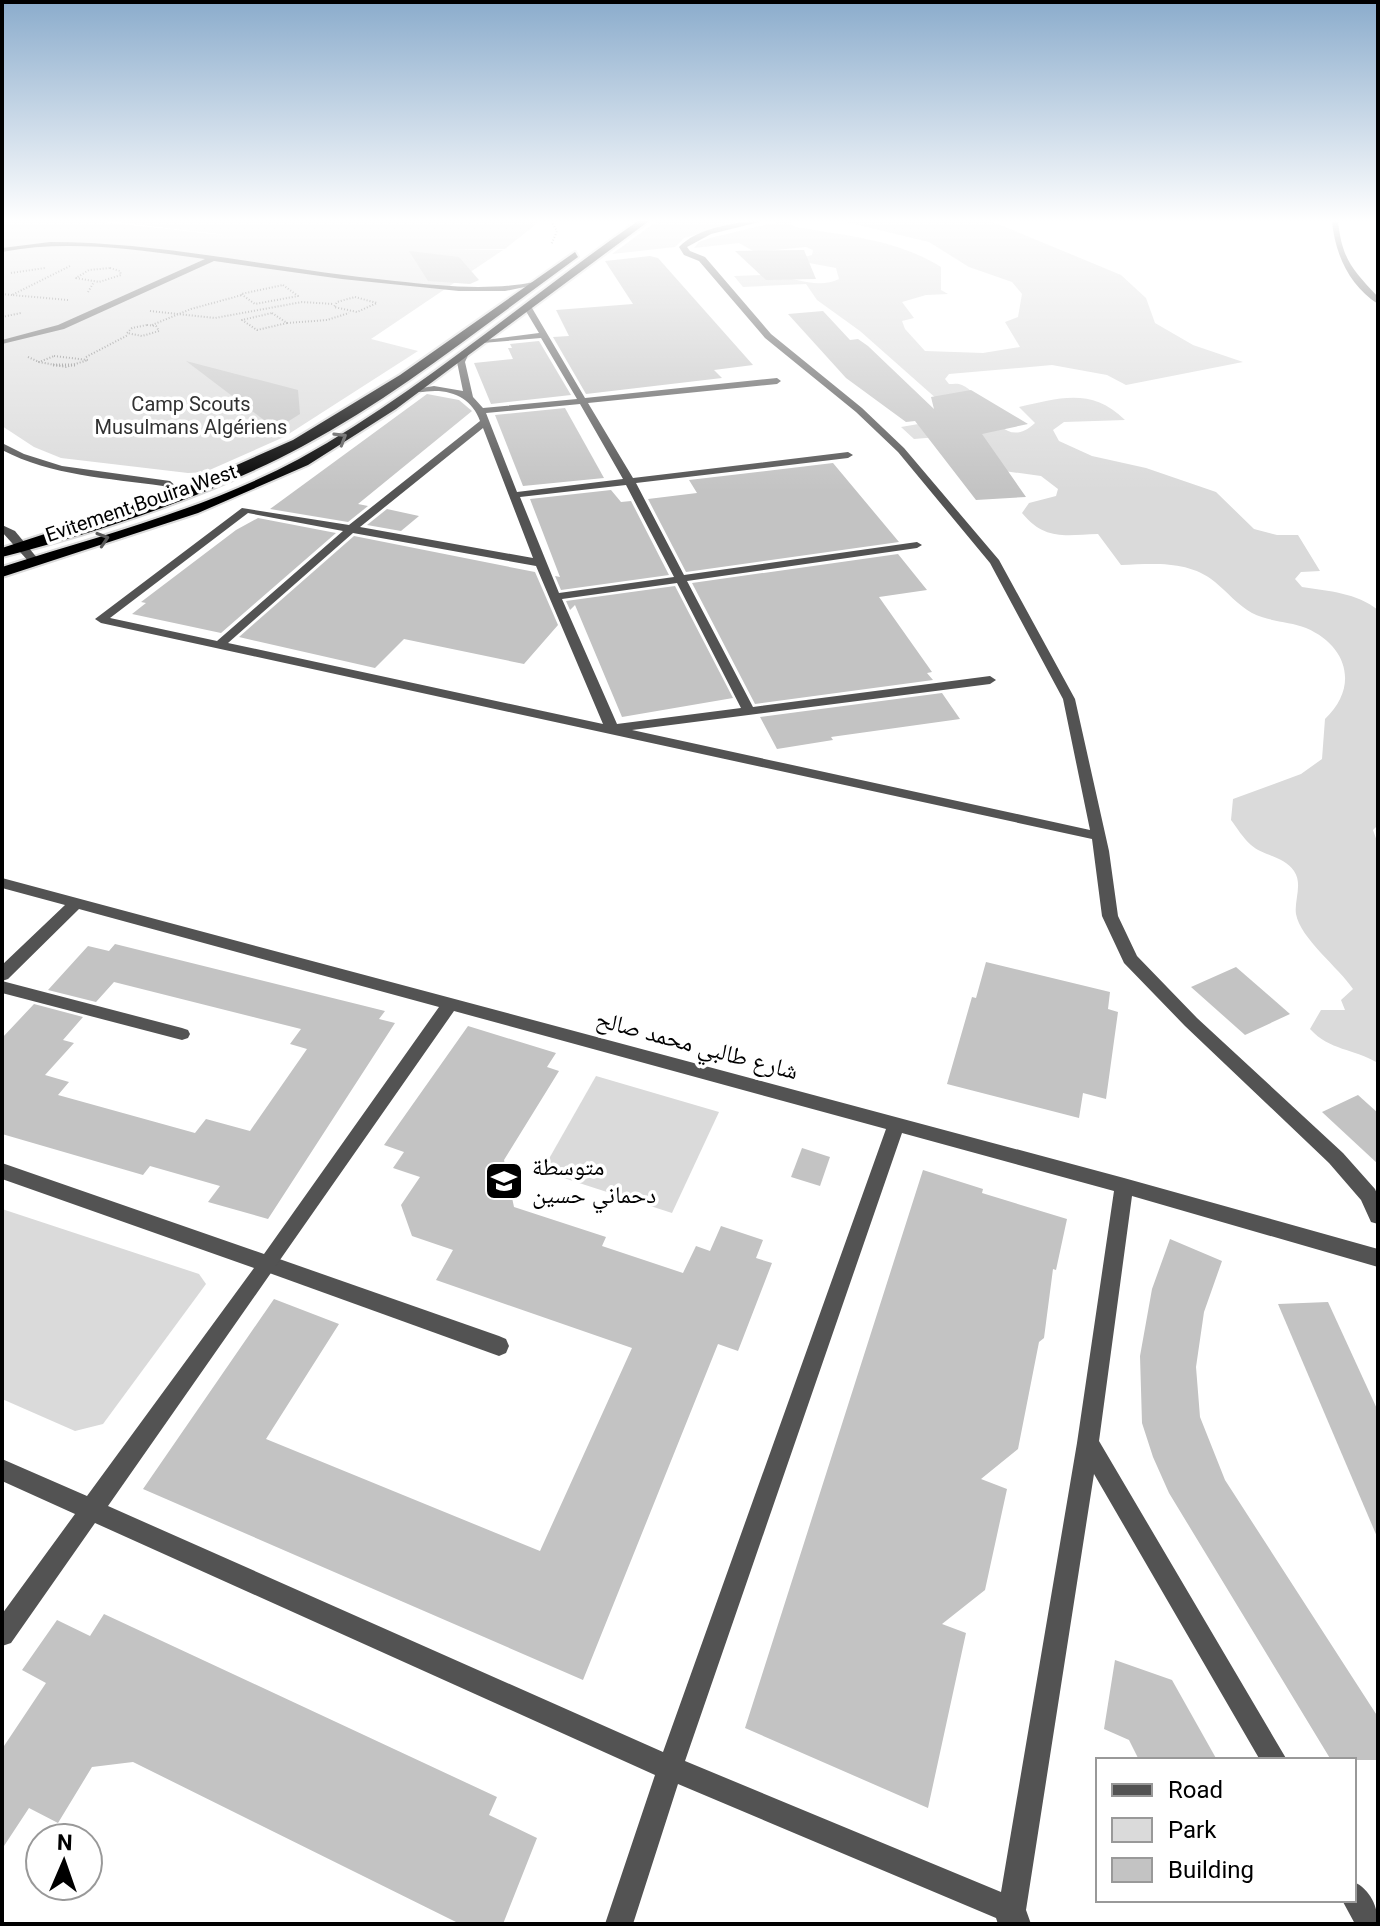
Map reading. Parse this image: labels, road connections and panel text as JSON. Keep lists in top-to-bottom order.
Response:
{
  "streets": {
    "highway": ["Evitement Bouira West"],
    "street": ["شارع طالبي محمد صالح"]
  },
  "parks": ["Camp Scouts Musulmans Algériens"],
  "places": {
    "school or university": ["متوسطة دحماني حسين"]
  },
  "legend": ["Road", "Park", "Building"],
  "north": "top"
}
